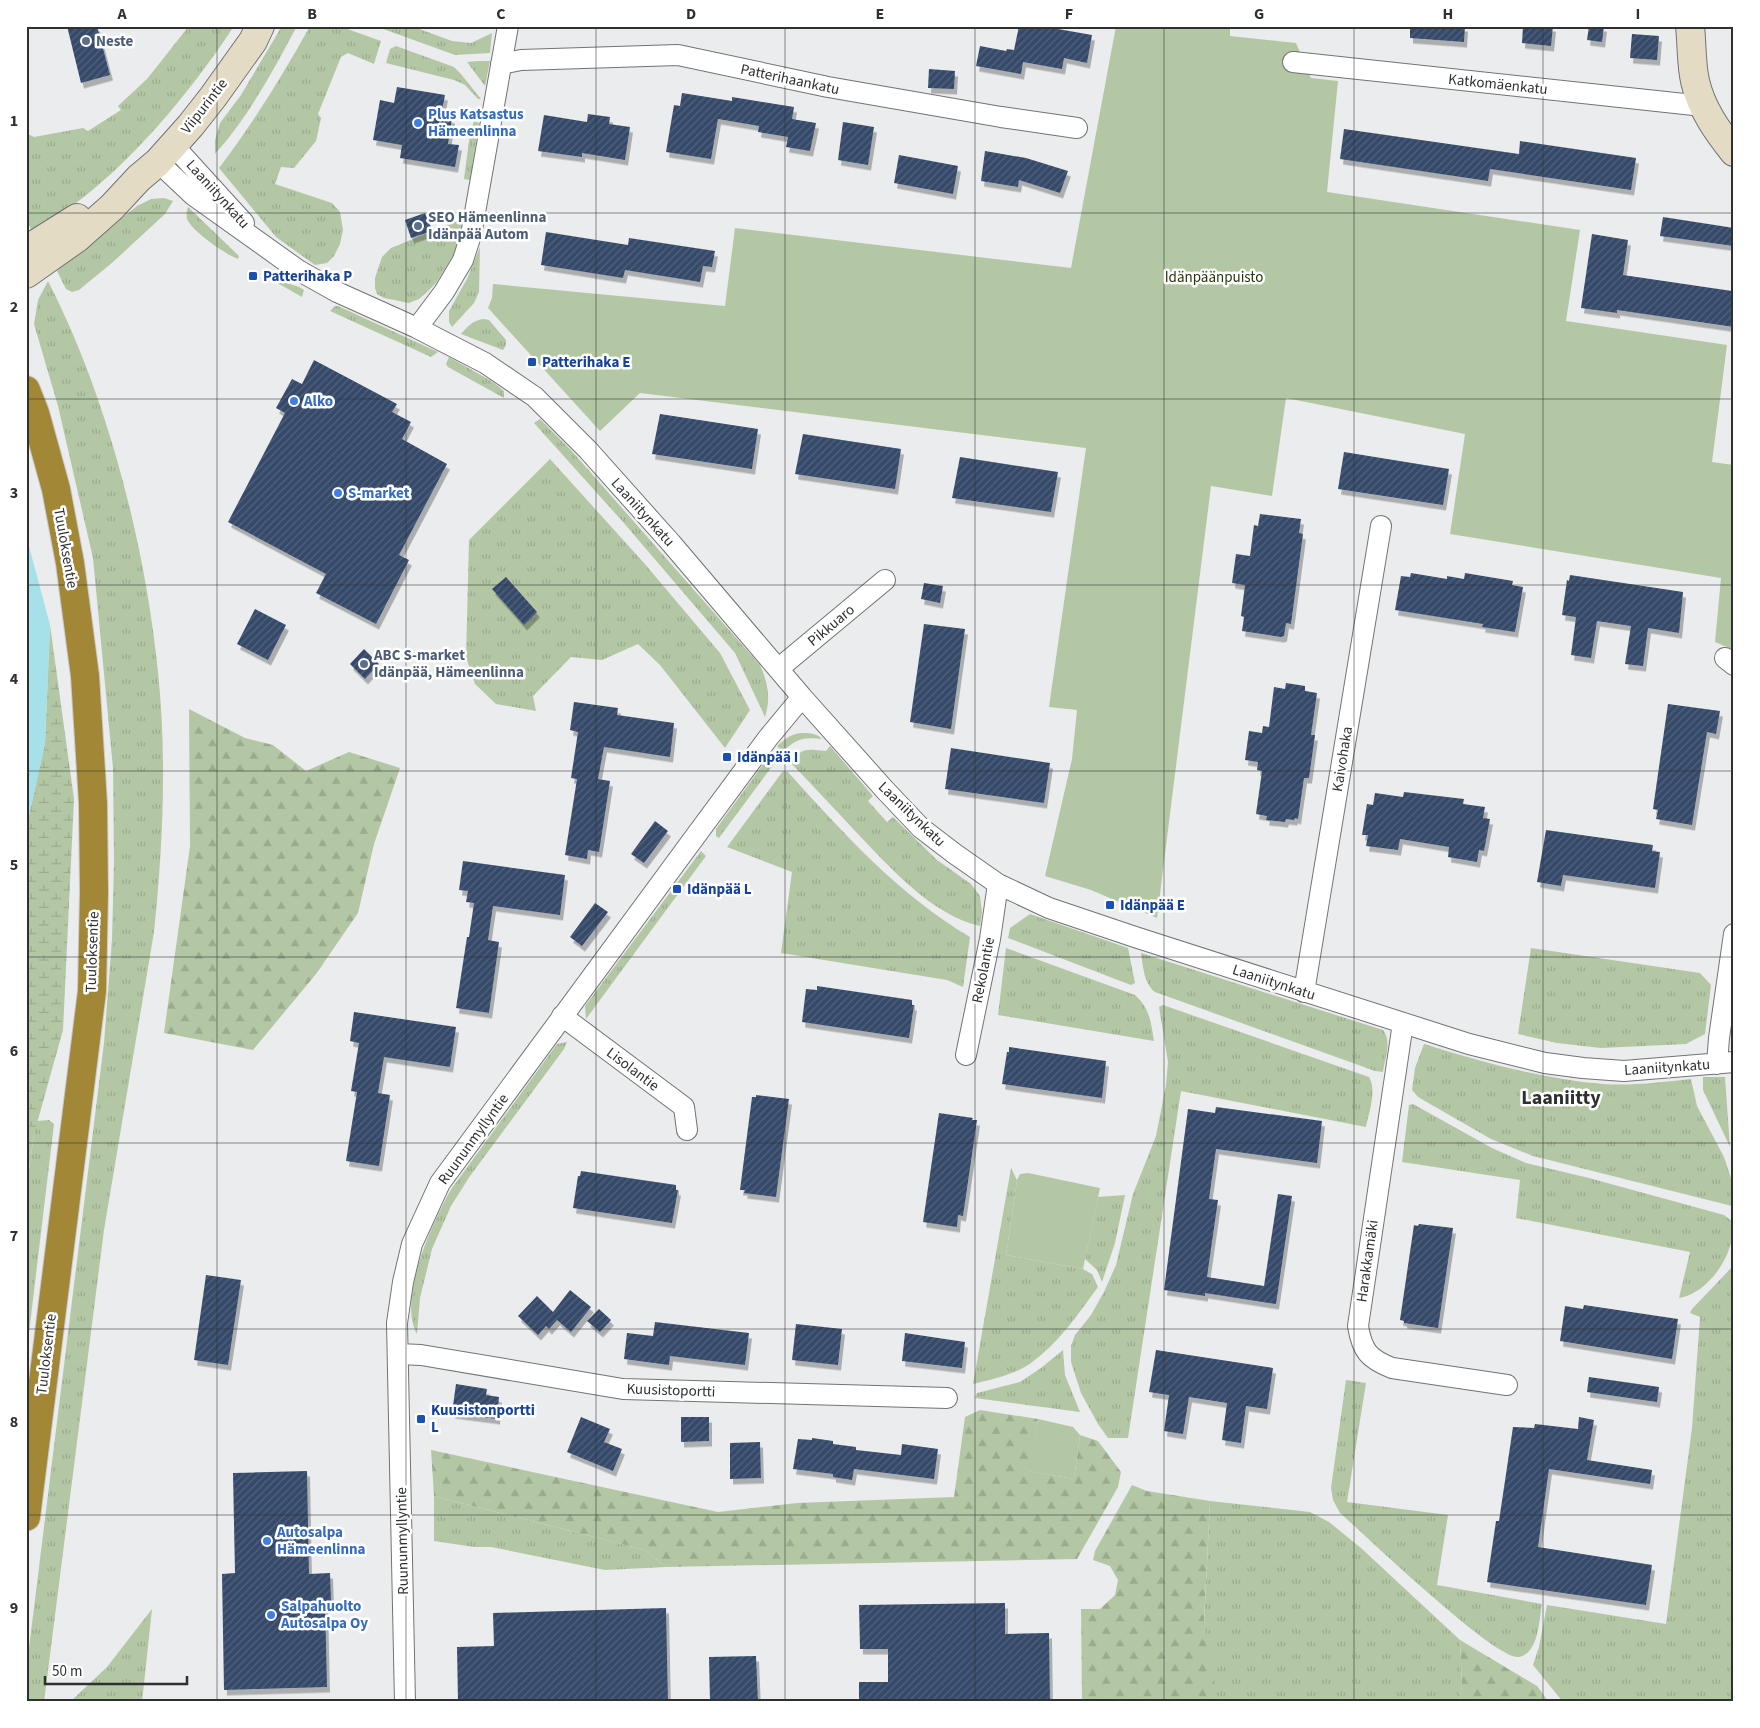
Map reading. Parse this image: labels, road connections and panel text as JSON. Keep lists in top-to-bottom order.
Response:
{
  "streets": {
    "highway": ["Tuuloksentie"],
    "main road": ["Viipurintie"],
    "street": [
      "Patterihaankatu",
      "Katkomäenkatu",
      "Laaniitynkatu",
      "Pikkuaro",
      "Kaivohaka",
      "Rekolantie",
      "Lisolantie",
      "Ruununmyllyntie",
      "Harakkamäki",
      "Kuusistoportti"
    ]
  },
  "crossings": [
    ["Viipurintie", "Laaniitynkatu"],
    ["Laaniitynkatu", "Pikkuaro"],
    ["Laaniitynkatu", "Kaivohaka"],
    ["Laaniitynkatu", "Rekolantie"],
    ["Laaniitynkatu", "Ruununmyllyntie"],
    ["Laaniitynkatu", "Harakkamäki"],
    ["Lisolantie", "Ruununmyllyntie"],
    ["Ruununmyllyntie", "Kuusistoportti"]
  ],
  "districts": ["Laaniitty"],
  "parks": ["Idänpäänpuisto"],
  "places": {
    "other": [
      "Neste",
      "Plus Katsastus Hämeenlinna",
      "SEO Hämeenlinna Idänpää Autom",
      "Alko",
      "S-market",
      "ABC S-market Idänpää, Hämeenlinna",
      "Autosalpa Hämeenlinna",
      "Salpahuolto Autosalpa Oy"
    ],
    "transit": [
      "Patterihaka P",
      "Patterihaka E",
      "Idänpää I",
      "Idänpää L",
      "Idänpää E",
      "Kuusistonportti L"
    ]
  },
  "scale_bar": "50 m",
  "grid": {
    "columns": [
      "A",
      "B",
      "C",
      "D",
      "E",
      "F",
      "G",
      "H",
      "I"
    ],
    "rows": [
      "1",
      "2",
      "3",
      "4",
      "5",
      "6",
      "7",
      "8",
      "9"
    ]
  }
}
